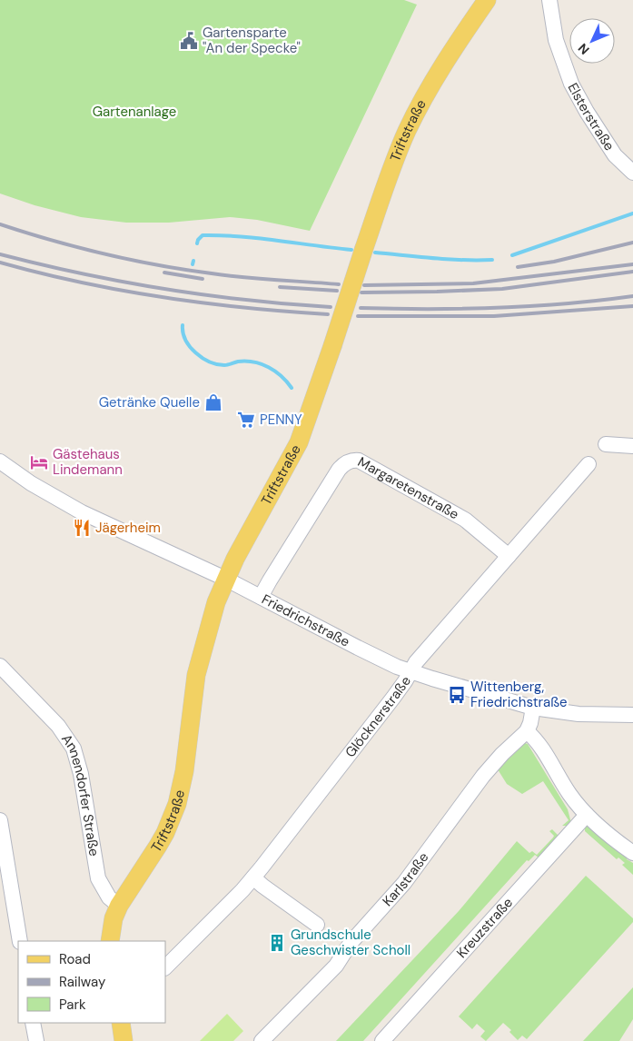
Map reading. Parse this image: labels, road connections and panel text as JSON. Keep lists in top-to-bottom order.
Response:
{
  "streets": {
    "main road": ["Triftstraße"],
    "street": [
      "Elsterstraße",
      "Margaretenstraße",
      "Friedrichstraße",
      "Glöcknerstraße",
      "Annendorfer Straße",
      "Karlstraße",
      "Kreuzstraße"
    ]
  },
  "crossings": [
    ["Triftstraße", "Friedrichstraße"],
    ["Triftstraße", "Annendorfer Straße"],
    ["Margaretenstraße", "Friedrichstraße"],
    ["Margaretenstraße", "Glöcknerstraße"],
    ["Friedrichstraße", "Glöcknerstraße"]
  ],
  "parks": ["Gartenanlage"],
  "places": {
    "public building": ["Gartensparte \"An der Specke\""],
    "shop": ["Getränke Quelle"],
    "supermarket": ["PENNY"],
    "hotel": ["Gästehaus Lindemann"],
    "restaurant": ["Jägerheim"],
    "bus stop": ["Wittenberg, Friedrichstraße"],
    "building": ["Grundschule Geschwister Scholl"]
  },
  "legend": ["Road", "Railway", "Park"],
  "north": "bottom left"
}
